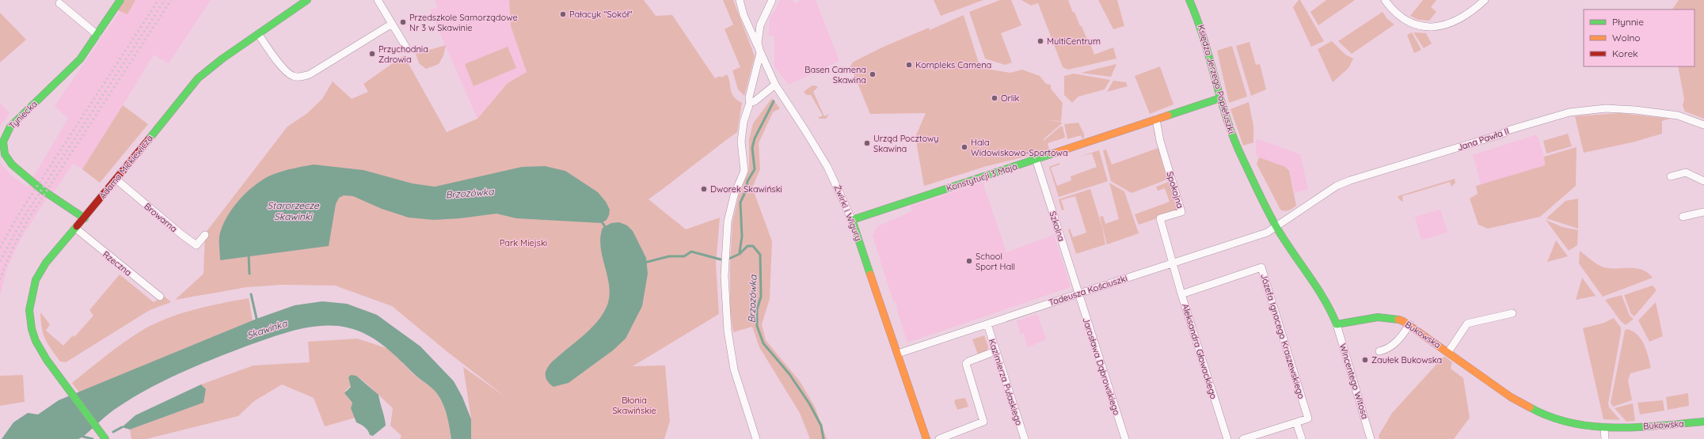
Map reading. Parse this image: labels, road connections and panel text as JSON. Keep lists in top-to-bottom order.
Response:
{
  "streets": {
    "street": [
      "Księdza Jerzego Popiełuszki",
      "Tyniecka",
      "Jana Pawła II",
      "Adama Mickiewicza",
      "Konstytucji 3 Maja",
      "Spokojna",
      "Żwirki i Wigury",
      "Browarna",
      "Szkolna",
      "Rzeczna",
      "Tadeusza Kościuszki",
      "Bukowska",
      "Józefa Ignacego Kraszewskiego",
      "Aleksandra Głowackiego",
      "Jarosława Dąbrowskiego",
      "Wincentego Witosa",
      "Kazimierza Pułaskiego"
    ]
  },
  "crossings": [
    ["Księdza Jerzego Popiełuszki", "Jana Pawła II"],
    ["Księdza Jerzego Popiełuszki", "Konstytucji 3 Maja"],
    ["Księdza Jerzego Popiełuszki", "Tadeusza Kościuszki"],
    ["Tyniecka", "Adama Mickiewicza"],
    ["Jana Pawła II", "Tadeusza Kościuszki"],
    ["Adama Mickiewicza", "Browarna"],
    ["Adama Mickiewicza", "Rzeczna"],
    ["Konstytucji 3 Maja", "Spokojna"],
    ["Konstytucji 3 Maja", "Żwirki i Wigury"],
    ["Konstytucji 3 Maja", "Szkolna"],
    ["Spokojna", "Tadeusza Kościuszki"],
    ["Spokojna", "Aleksandra Głowackiego"],
    ["Żwirki i Wigury", "Tadeusza Kościuszki"],
    ["Szkolna", "Tadeusza Kościuszki"],
    ["Szkolna", "Jarosława Dąbrowskiego"],
    ["Tadeusza Kościuszki", "Aleksandra Głowackiego"],
    ["Tadeusza Kościuszki", "Jarosława Dąbrowskiego"],
    ["Tadeusza Kościuszki", "Kazimierza Pułaskiego"],
    ["Bukowska", "Wincentego Witosa"],
    ["Józefa Ignacego Kraszewskiego", "Aleksandra Głowackiego"]
  ],
  "water": ["Brzozówka", "Starorzecze Skawinki", "Skawinka"],
  "parks": ["Park Miejski", "Błonia Skawińskie"],
  "places": [
    "Pałacyk \"Sokół\"",
    "Przedszkole Samorządowe Nr 3 w Skawinie",
    "MultiCentrum",
    "Przychodnia Zdrowia",
    "Kompleks Camena",
    "Basen Camena Skawina",
    "Orlik",
    "Urząd Pocztowy Skawina",
    "Hala Widowiskowo-Sportowa",
    "Dworek Skawiński",
    "School Sport Hall",
    "Zaułek Bukowska"
  ],
  "legend": ["Płynnie", "Wolno", "Korek"]
}
